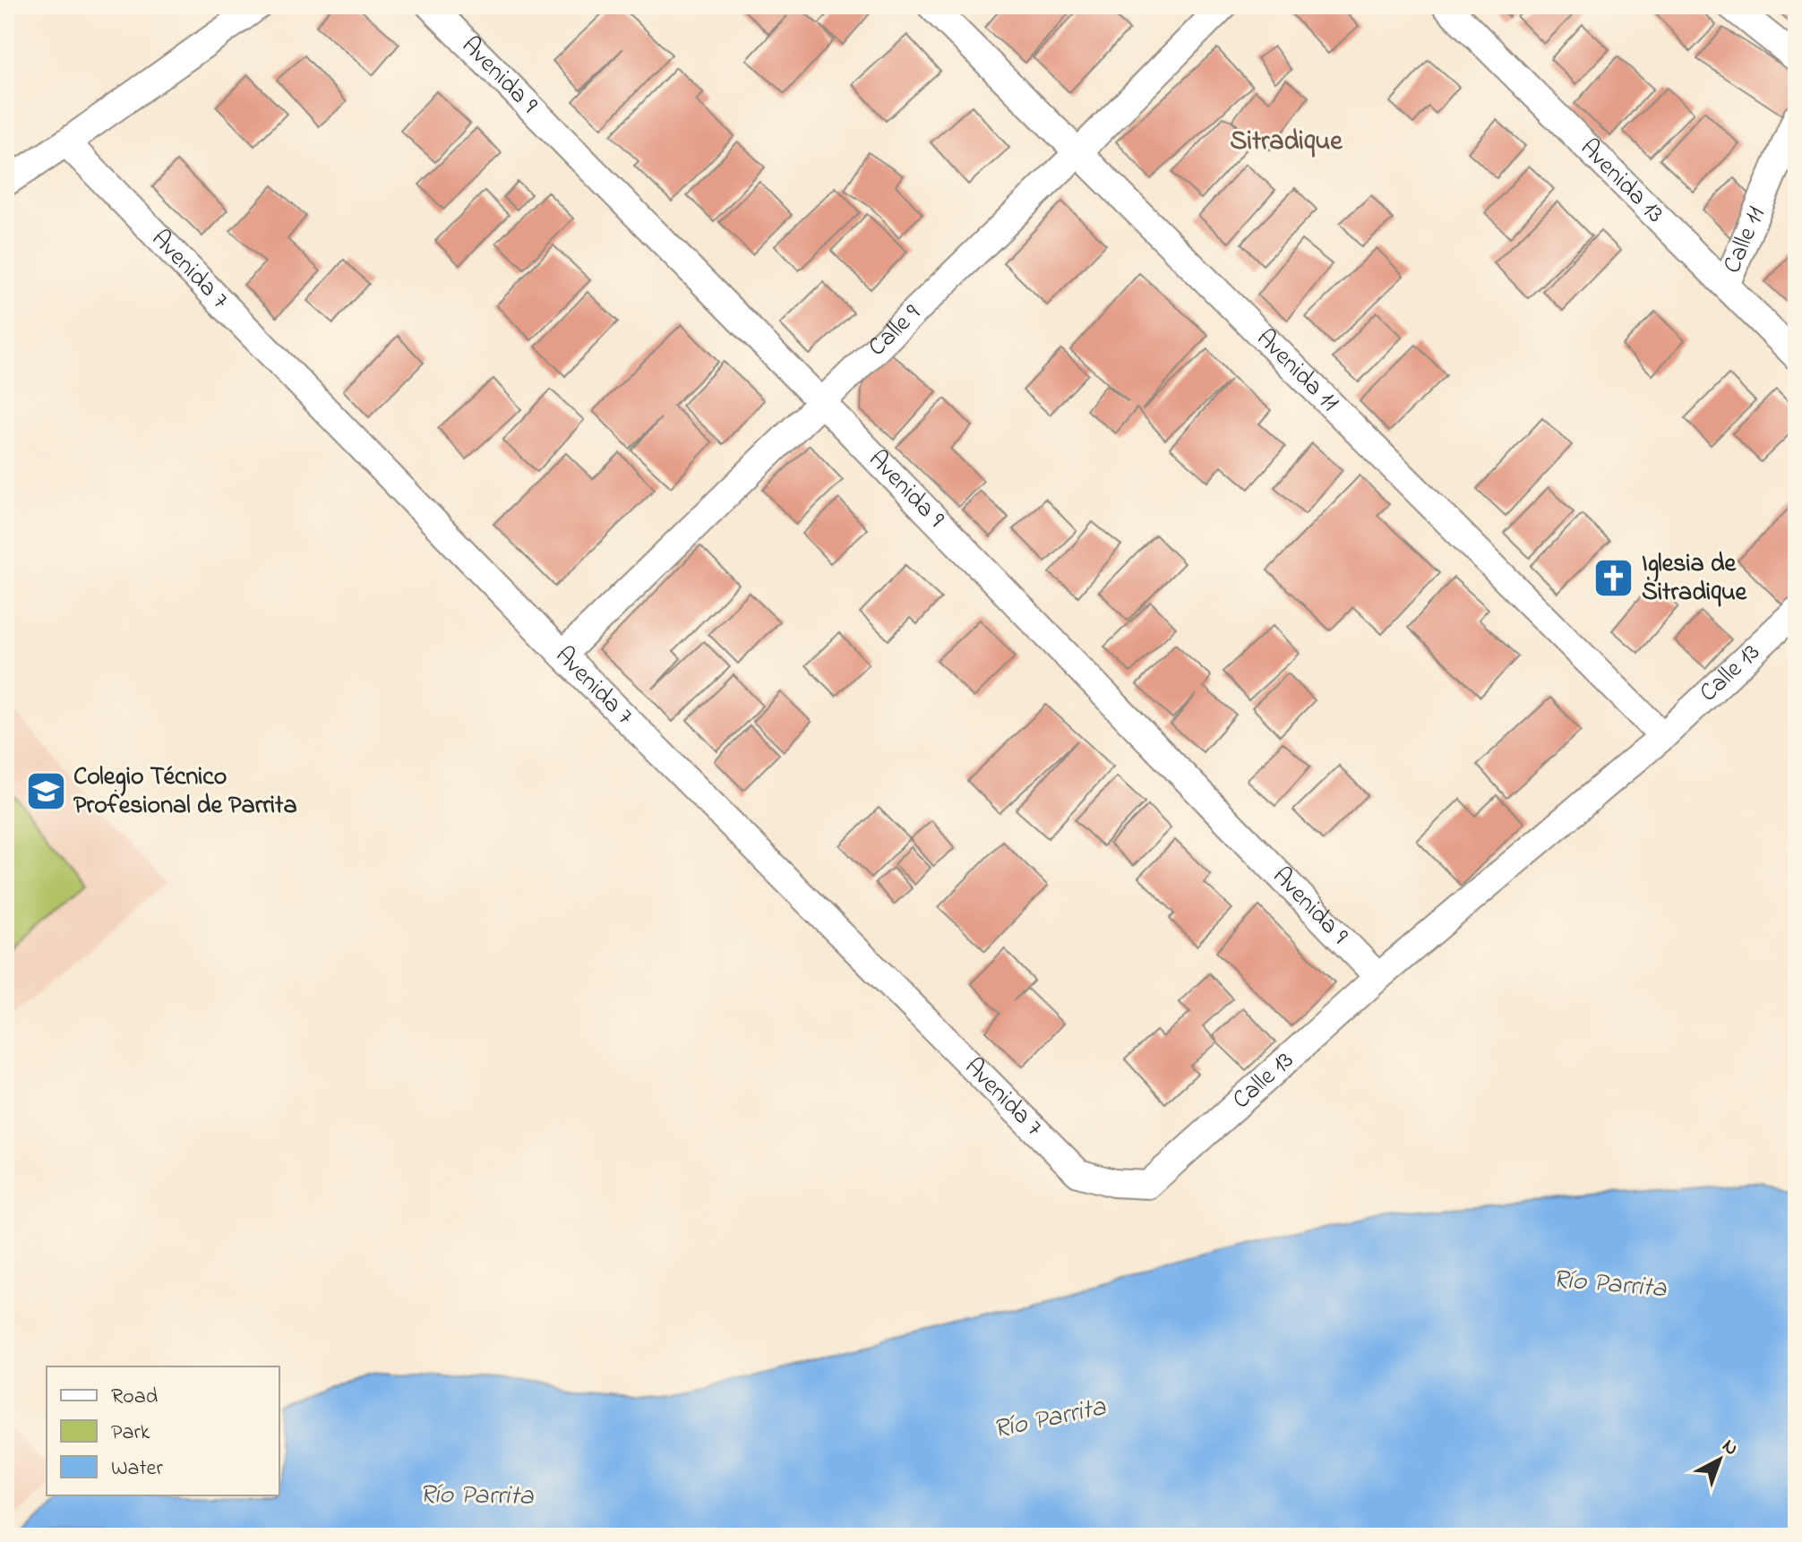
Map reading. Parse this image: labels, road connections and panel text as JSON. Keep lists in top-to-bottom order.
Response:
{
  "streets": {
    "street": [
      "Avenida 9",
      "Avenida 13",
      "Calle 11",
      "Avenida 7",
      "Calle 9",
      "Avenida 11",
      "Calle 13"
    ]
  },
  "crossings": [
    ["Avenida 9", "Calle 9"],
    ["Avenida 9", "Calle 13"],
    ["Avenida 13", "Calle 11"],
    ["Avenida 7", "Calle 9"],
    ["Avenida 7", "Calle 13"],
    ["Calle 9", "Avenida 11"],
    ["Avenida 11", "Calle 13"]
  ],
  "districts": ["Sitradique"],
  "water": ["Río Parrita"],
  "places": {
    "church": ["Iglesia de Sitradique"],
    "school or university": ["Colegio Técnico Profesional de Parrita"]
  },
  "legend": ["Road", "Park", "Water"],
  "north": "top right"
}
